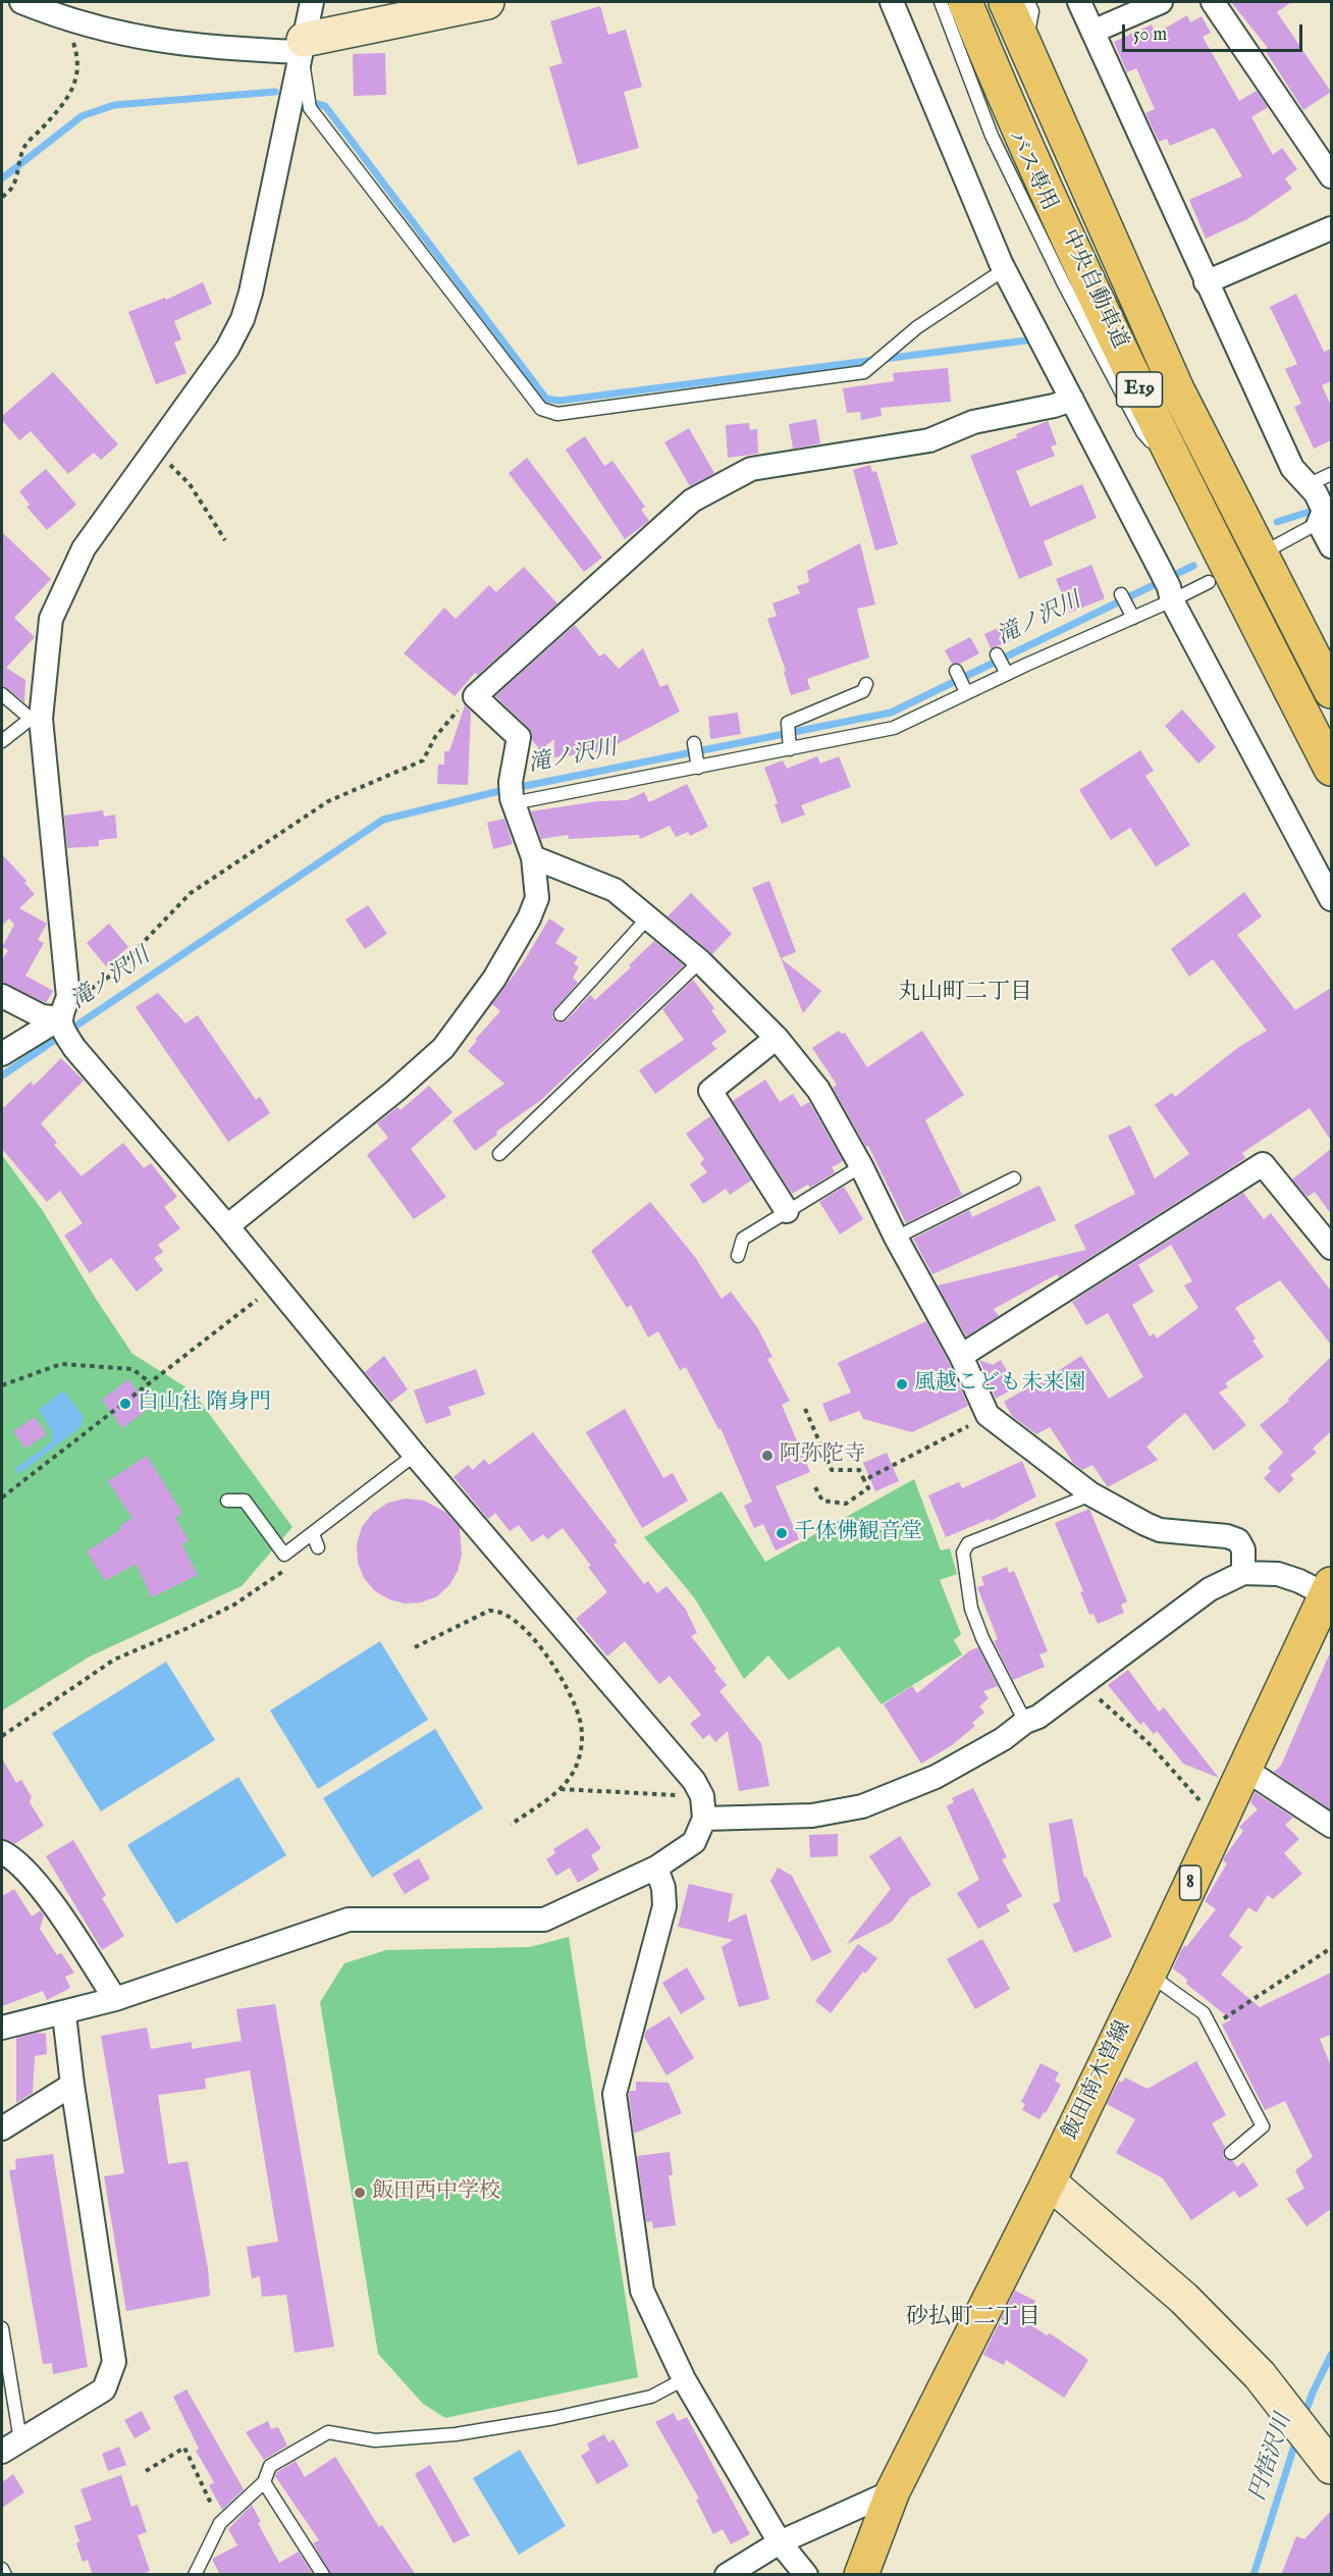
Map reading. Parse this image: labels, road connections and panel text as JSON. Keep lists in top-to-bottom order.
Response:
{
  "streets": {
    "main road": [
      "中央自動車道",
      "E19",
      "8",
      "飯田南木曽線"
    ],
    "lane": ["バス専用"]
  },
  "crossings": [
    ["バス専用", "中央自動車道"]
  ],
  "districts": ["丸山町二丁目", "砂払町二丁目"],
  "water": ["滝ノ沢川", "円悟沢川"],
  "places": [
    "風越こども未来園",
    "白山社 隋身門",
    "阿弥陀寺",
    "千体佛観音堂",
    "飯田西中学校"
  ],
  "scale_bar": "50 m"
}
